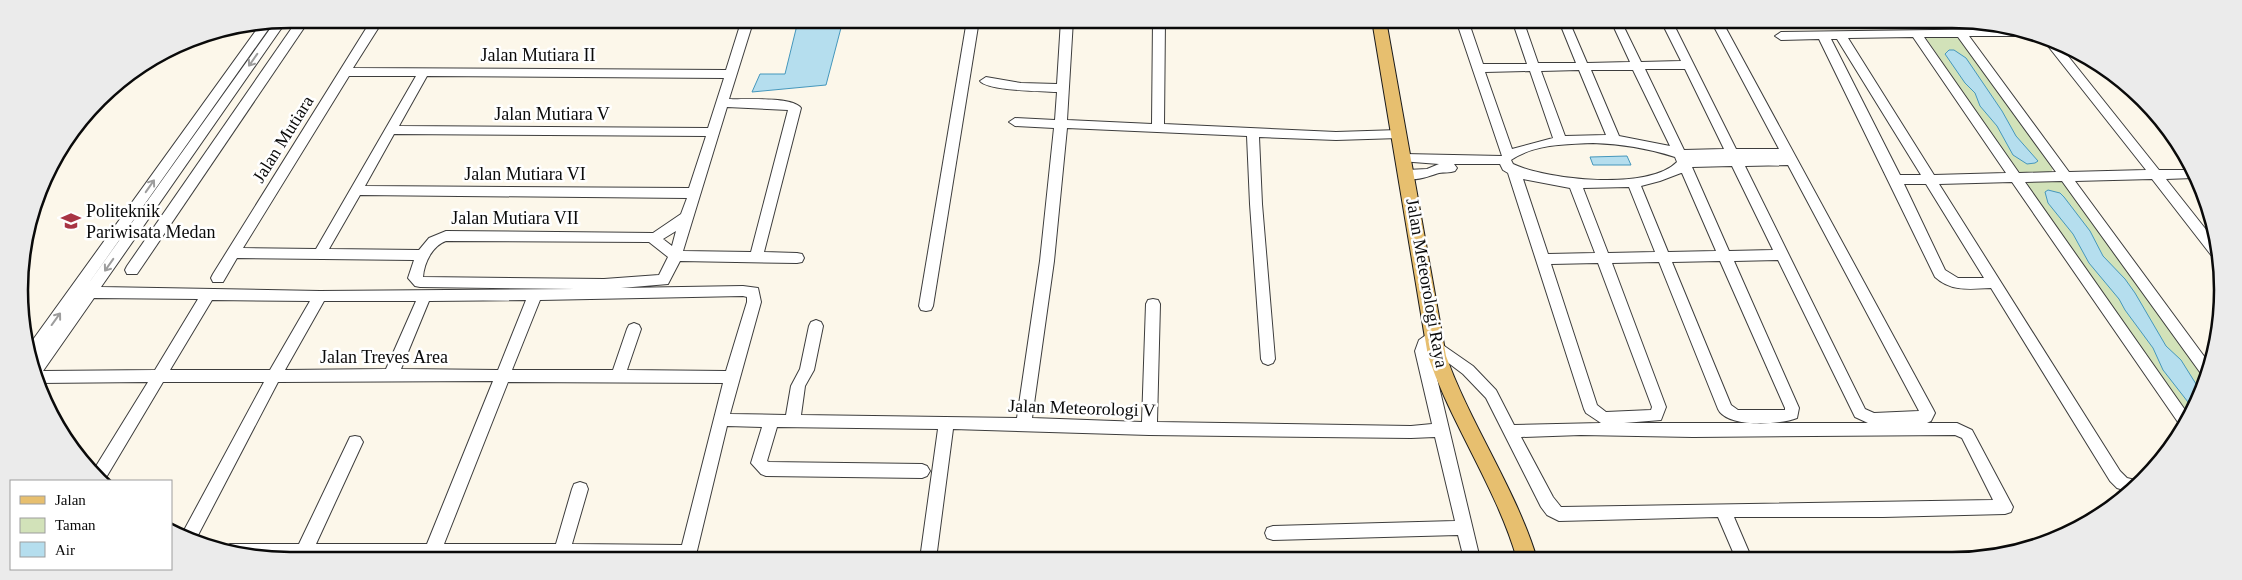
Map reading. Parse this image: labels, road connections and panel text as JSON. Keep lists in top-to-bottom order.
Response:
{
  "streets": {
    "main road": ["Jalan Meteorologi Raya"],
    "street": [
      "Jalan Mutiara II",
      "Jalan Mutiara V",
      "Jalan Mutiara",
      "Jalan Mutiara VI",
      "Jalan Mutiara VII",
      "Jalan Treves Area",
      "Jalan Meteorologi V"
    ]
  },
  "crossings": [
    ["Jalan Mutiara II", "Jalan Mutiara"]
  ],
  "places": {
    "school or university": ["Politeknik Pariwisata Medan"]
  },
  "legend": ["Jalan", "Taman", "Air"]
}
